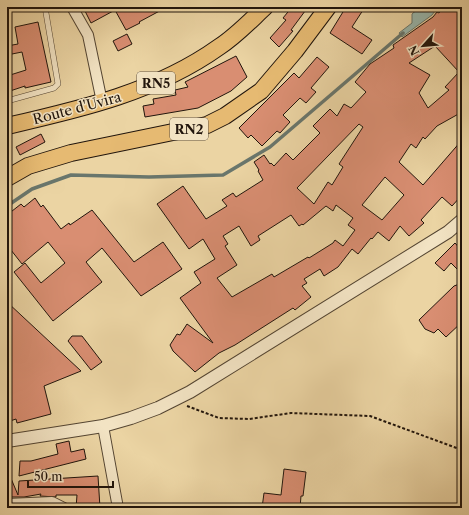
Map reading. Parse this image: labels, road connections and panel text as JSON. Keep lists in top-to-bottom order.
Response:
{
  "streets": {
    "main road": ["RN5", "Route d'Uvira", "RN2"]
  },
  "scale_bar": "50 m",
  "north": "bottom left"
}
